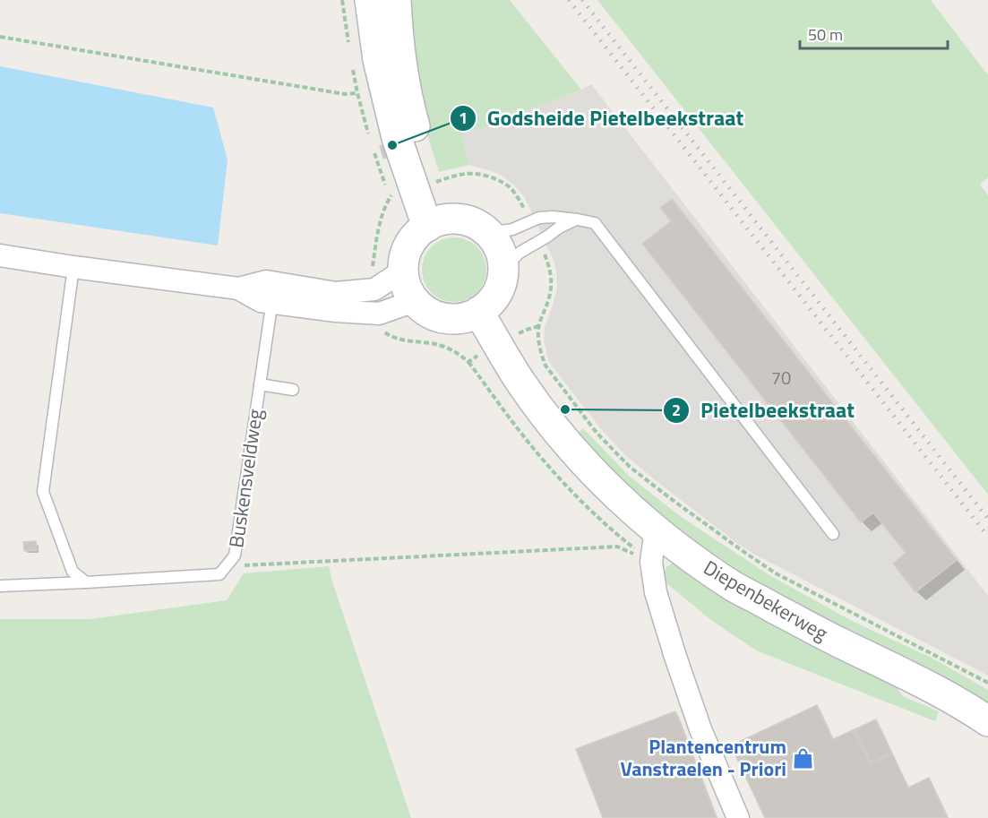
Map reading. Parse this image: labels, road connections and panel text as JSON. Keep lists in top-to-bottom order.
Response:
{
  "streets": {
    "main road": ["Diepenbekerweg"],
    "lane": ["Buskensveldweg"]
  },
  "places": {
    "other": ["Godsheide Pietelbeekstraat", "Pietelbeekstraat"],
    "shop": ["Plantencentrum Vanstraelen - Priori"]
  },
  "house_numbers": ["70"],
  "scale_bar": "50 m"
}
